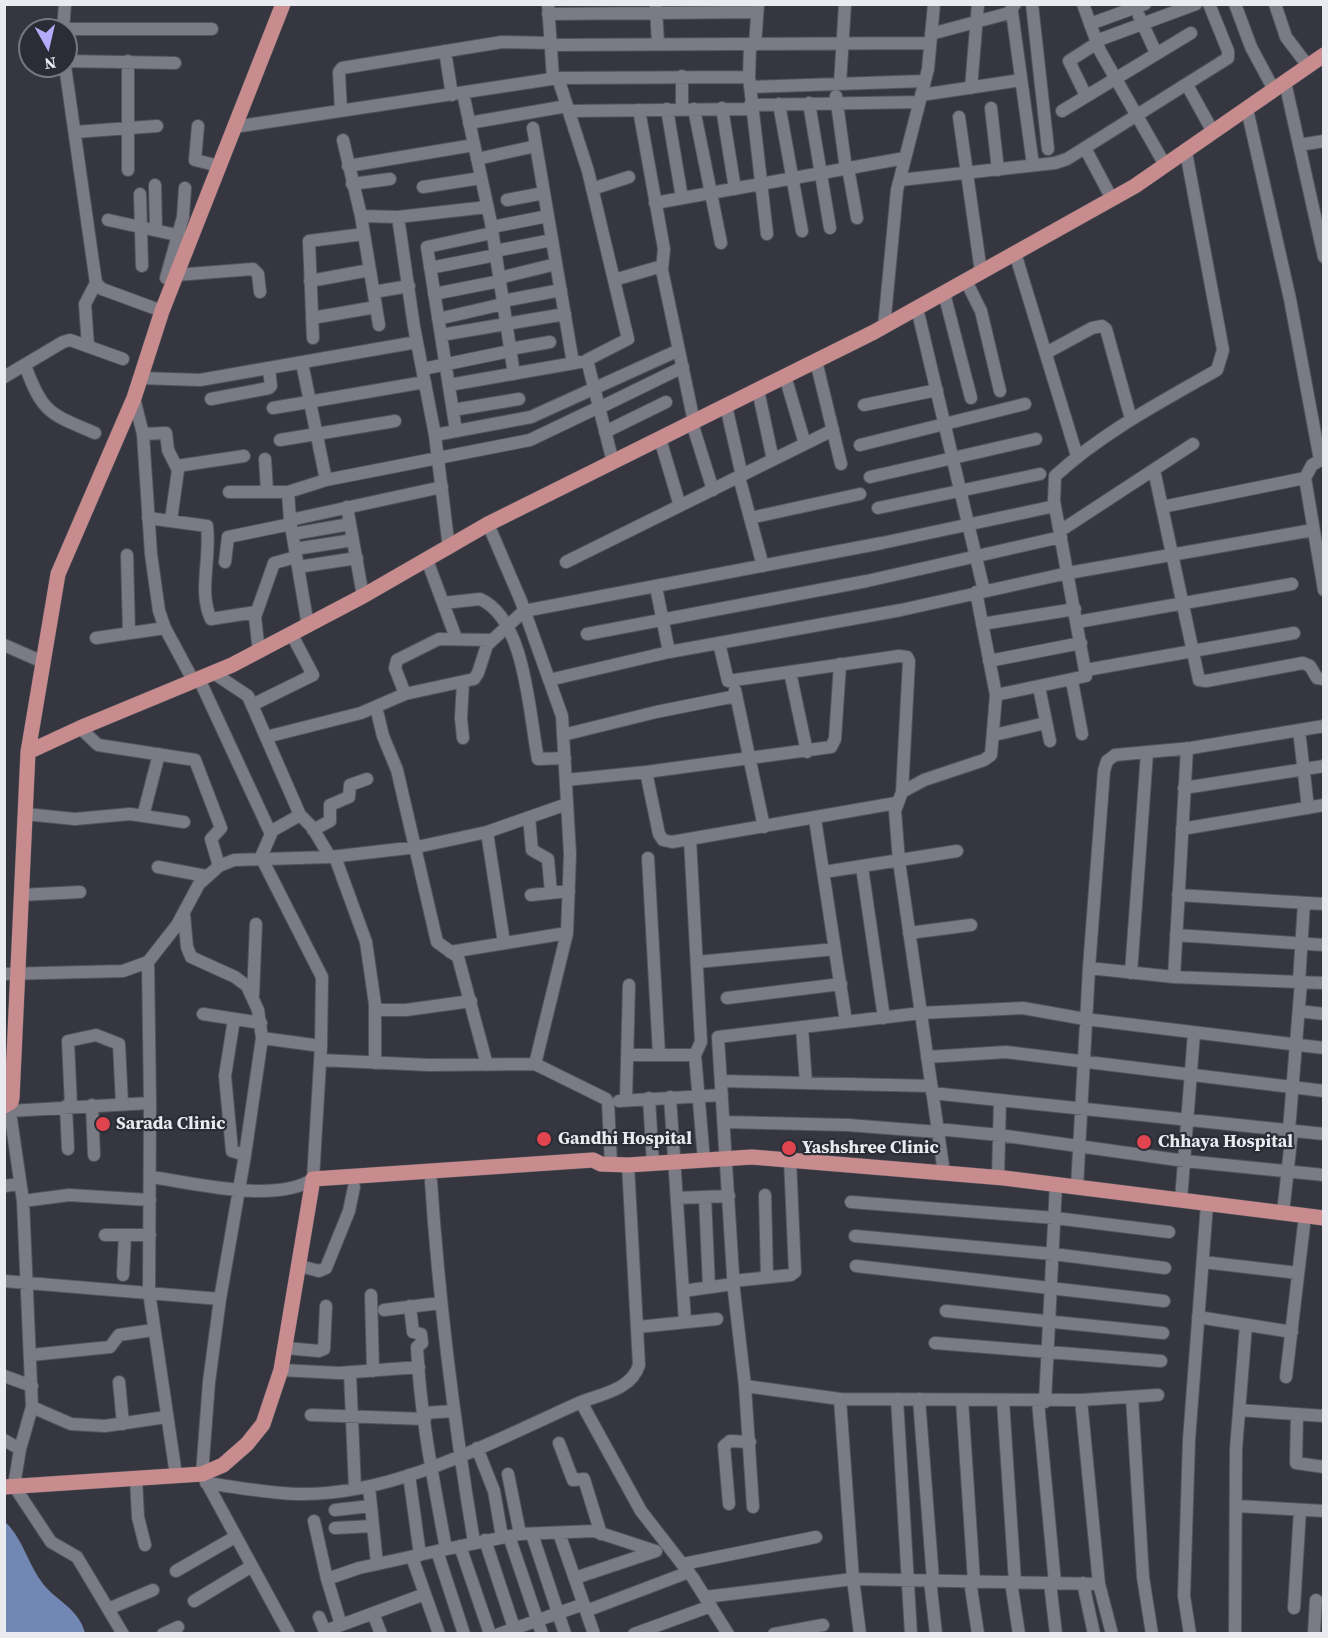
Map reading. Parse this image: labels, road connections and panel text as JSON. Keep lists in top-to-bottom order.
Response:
{
  "places": [
    "Sarada Clinic",
    "Gandhi Hospital",
    "Chhaya Hospital",
    "Yashshree Clinic"
  ],
  "north": "bottom"
}
